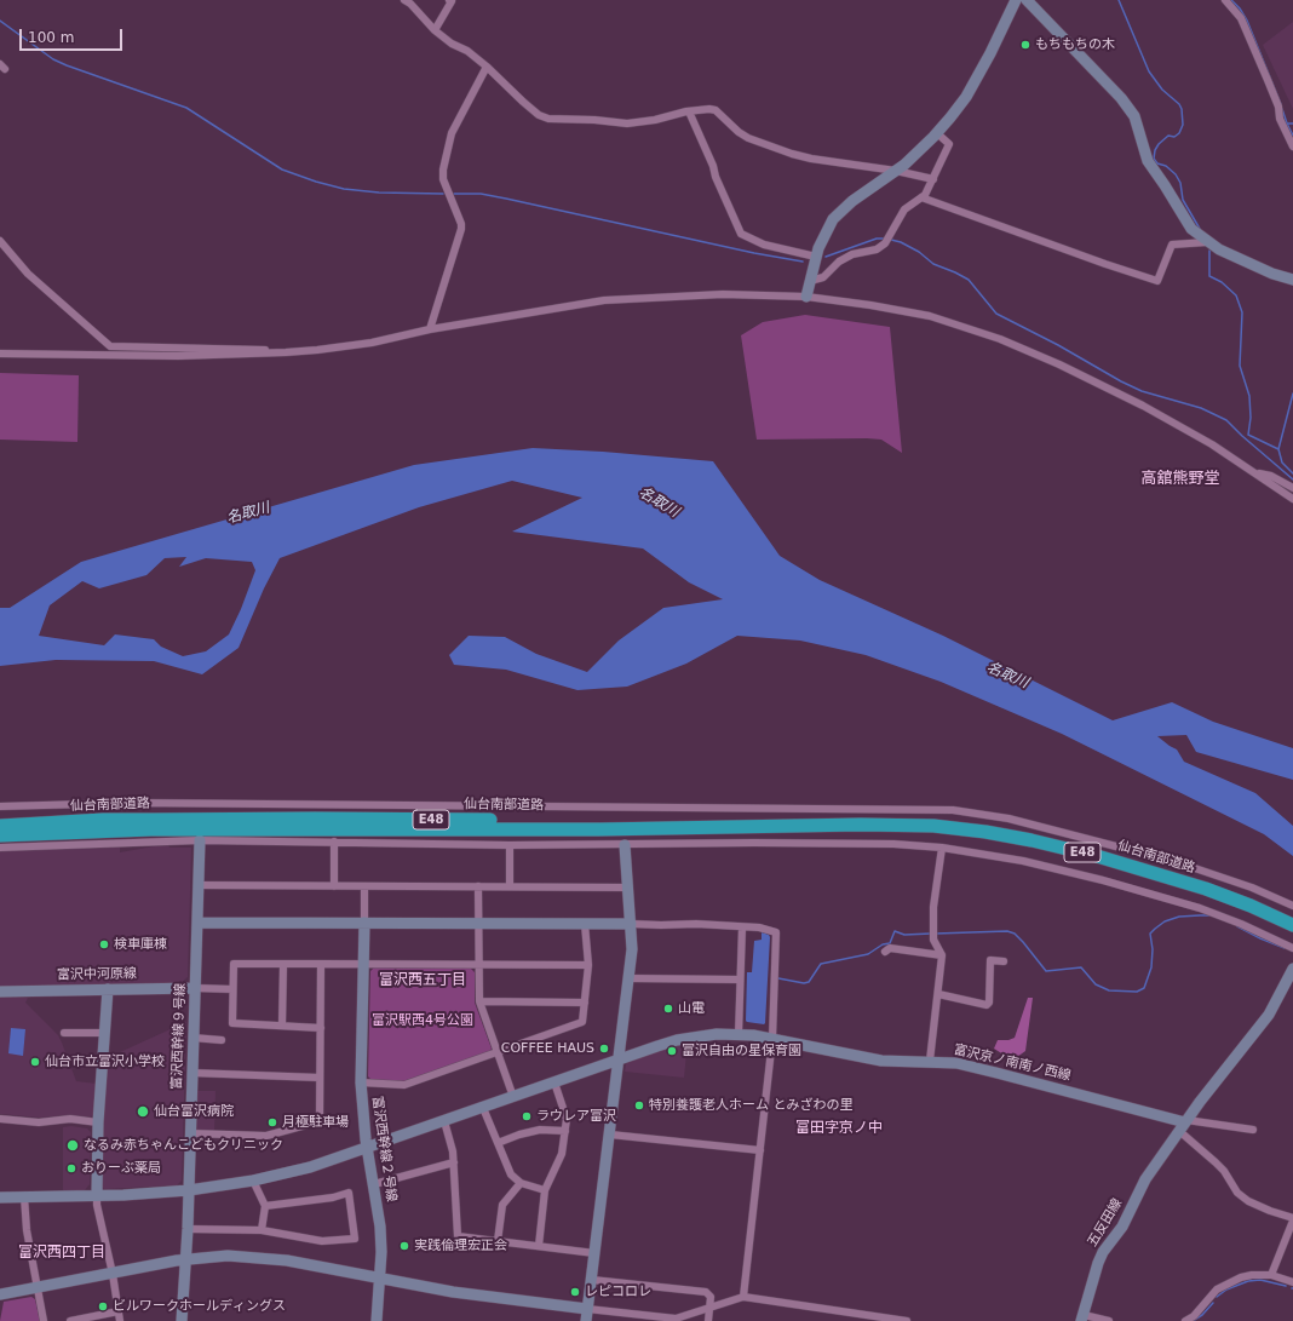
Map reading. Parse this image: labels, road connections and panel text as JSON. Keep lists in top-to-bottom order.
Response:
{
  "streets": {
    "highway": ["仙台南部道路", "E48"],
    "street": [
      "富沢中河原線",
      "富沢西幹線９号線",
      "富沢京ノ南南ノ西線",
      "富沢西幹線２号線",
      "五反田線"
    ]
  },
  "crossings": [
    ["富沢中河原線", "富沢西幹線９号線"],
    ["富沢西幹線９号線", "富沢京ノ南南ノ西線"],
    ["富沢京ノ南南ノ西線", "富沢西幹線２号線"],
    ["富沢京ノ南南ノ西線", "五反田線"]
  ],
  "districts": [
    "高舘熊野堂",
    "富沢西五丁目",
    "富田字京ノ中",
    "富沢西四丁目"
  ],
  "water": ["名取川"],
  "parks": ["富沢駅西4号公園"],
  "places": [
    "もちもちの木",
    "検車庫棟",
    "山電",
    "COFFEE HAUS",
    "富沢自由の星保育園",
    "仙台市立富沢小学校",
    "特別養護老人ホーム とみざわの里",
    "仙台富沢病院",
    "ラウレア富沢",
    "月極駐車場",
    "なるみ赤ちゃんこどもクリニック",
    "おりーぶ薬局",
    "実践倫理宏正会",
    "レピコロレ",
    "ビルワークホールディングス"
  ],
  "scale_bar": "100 m"
}
